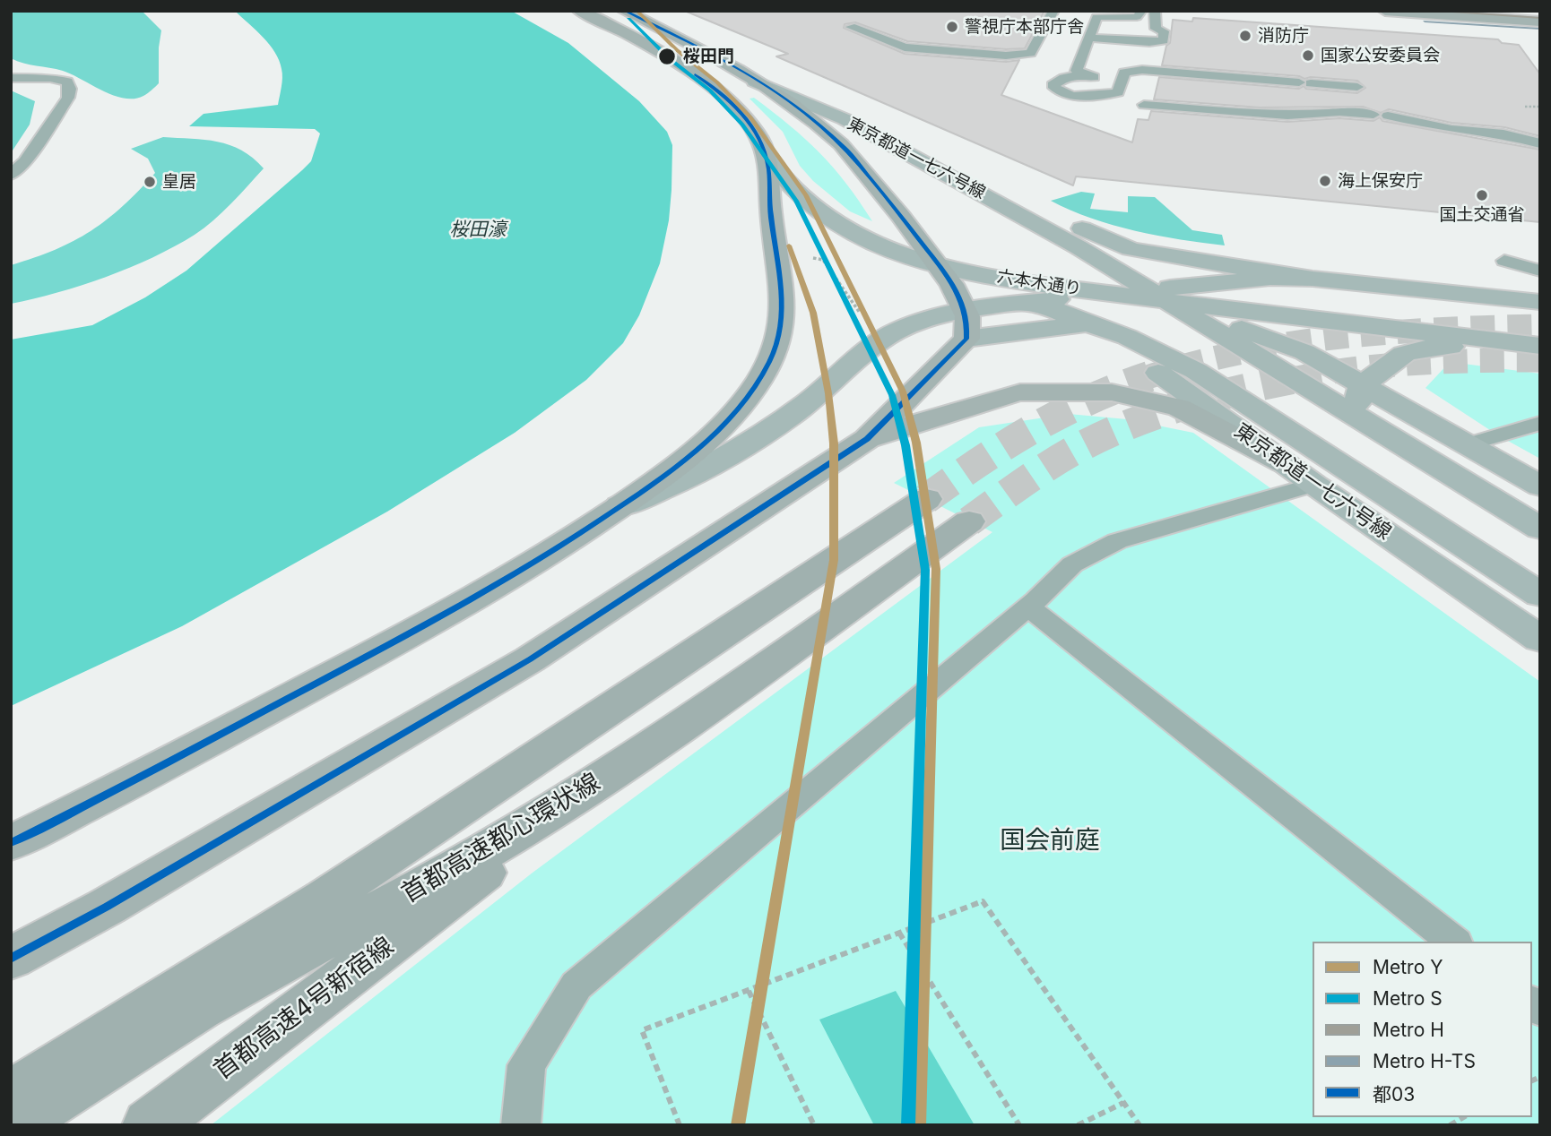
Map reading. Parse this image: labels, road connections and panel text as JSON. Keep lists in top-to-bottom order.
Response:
{
  "streets": {
    "highway": ["首都高速都心環状線", "首都高速4号新宿線"],
    "main road": ["東京都道一七六号線", "六本木通り"]
  },
  "crossings": [
    ["東京都道一七六号線", "六本木通り"],
    ["首都高速都心環状線", "首都高速4号新宿線"]
  ],
  "water": ["桜田濠"],
  "parks": ["国会前庭"],
  "places": [
    "警視庁本部庁舎",
    "消防庁",
    "国家公安委員会",
    "桜田門",
    "海上保安庁",
    "皇居",
    "国土交通省"
  ],
  "lines": [
    "metro line Y",
    "metro line H",
    "transit line 都03",
    "metro line S",
    "metro line H-TS"
  ],
  "legend": [
    "Metro Y",
    "Metro S",
    "Metro H",
    "Metro H-TS",
    "都03"
  ]
}
